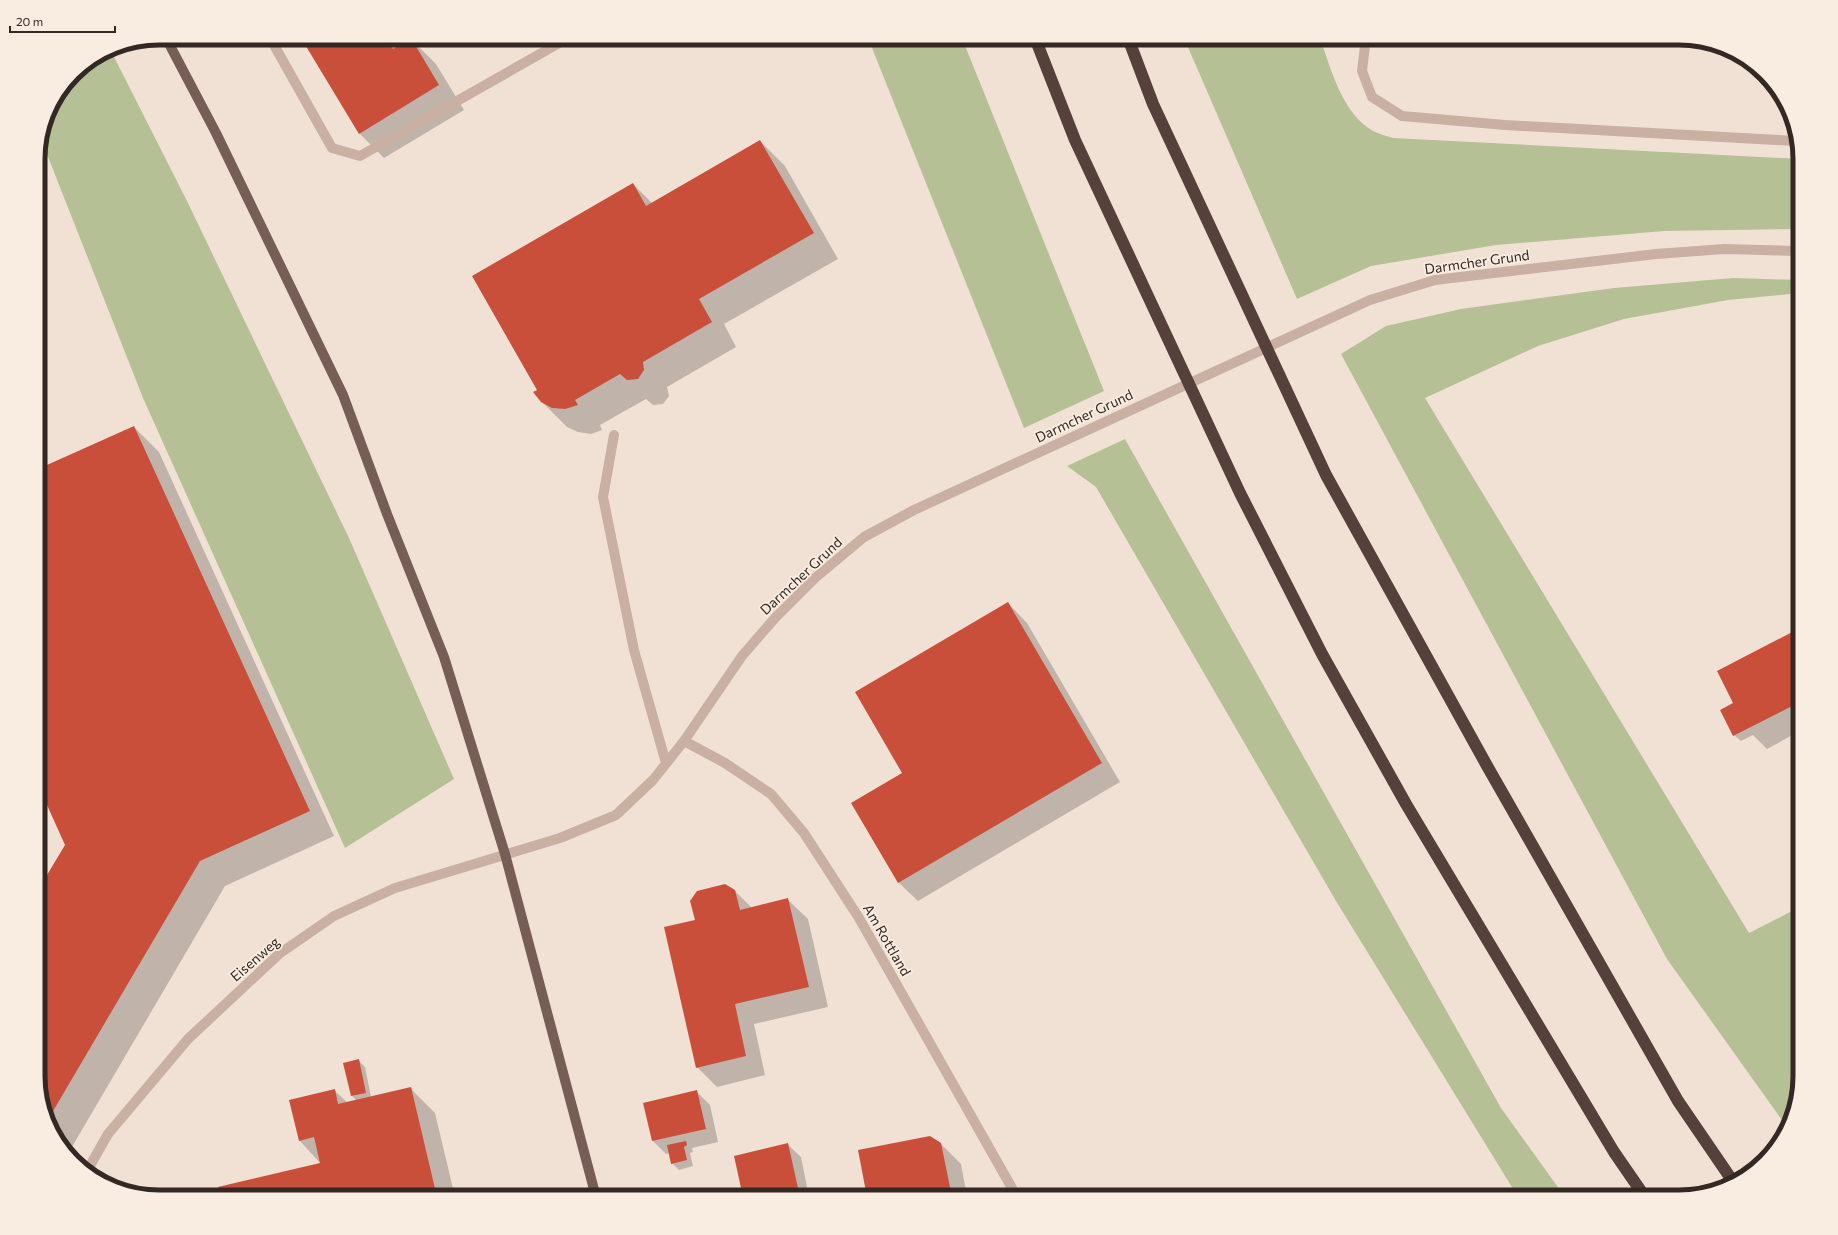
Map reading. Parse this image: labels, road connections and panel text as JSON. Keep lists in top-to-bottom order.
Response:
{
  "streets": {
    "street": ["Darmcher Grund", "Am Rottland", "Eisenweg"]
  },
  "crossings": [
    ["Darmcher Grund", "Am Rottland"],
    ["Darmcher Grund", "Eisenweg"]
  ],
  "scale_bar": "20 m"
}
